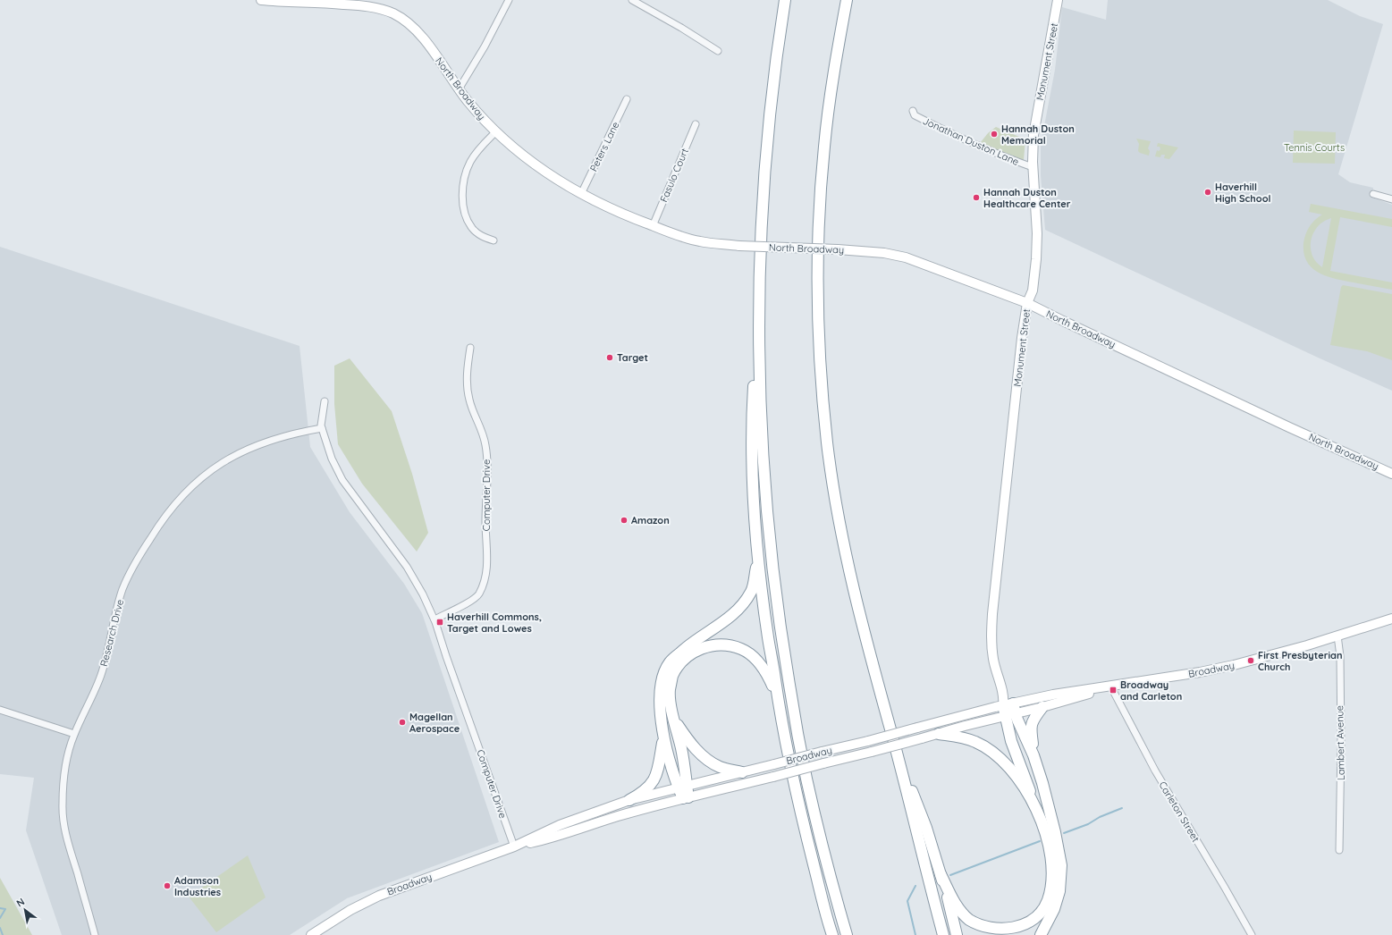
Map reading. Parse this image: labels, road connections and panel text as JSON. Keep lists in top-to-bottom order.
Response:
{
  "streets": {
    "main road": ["Monument Street", "North Broadway", "Broadway"],
    "street": [
      "Jonathan Duston Lane",
      "Peters Lane",
      "Fasulo Court",
      "Computer Drive",
      "Research Drive",
      "Lambert Avenue",
      "Carleton Street"
    ]
  },
  "crossings": [
    ["Monument Street", "North Broadway"],
    ["Monument Street", "Jonathan Duston Lane"],
    ["Monument Street", "Broadway"],
    ["North Broadway", "Peters Lane"],
    ["North Broadway", "Fasulo Court"],
    ["Computer Drive", "Research Drive"],
    ["Computer Drive", "Broadway"],
    ["Broadway", "Lambert Avenue"],
    ["Broadway", "Carleton Street"]
  ],
  "parks": ["Tennis Courts"],
  "places": {
    "other": [
      "Hannah Duston Memorial",
      "Haverhill High School",
      "Hannah Duston Healthcare Center",
      "Target",
      "Amazon",
      "First Presbyterian Church",
      "Magellan Aerospace",
      "Adamson Industries"
    ],
    "transit": ["Haverhill Commons, Target and Lowes", "Broadway and Carleton"]
  },
  "north": "top left"
}
